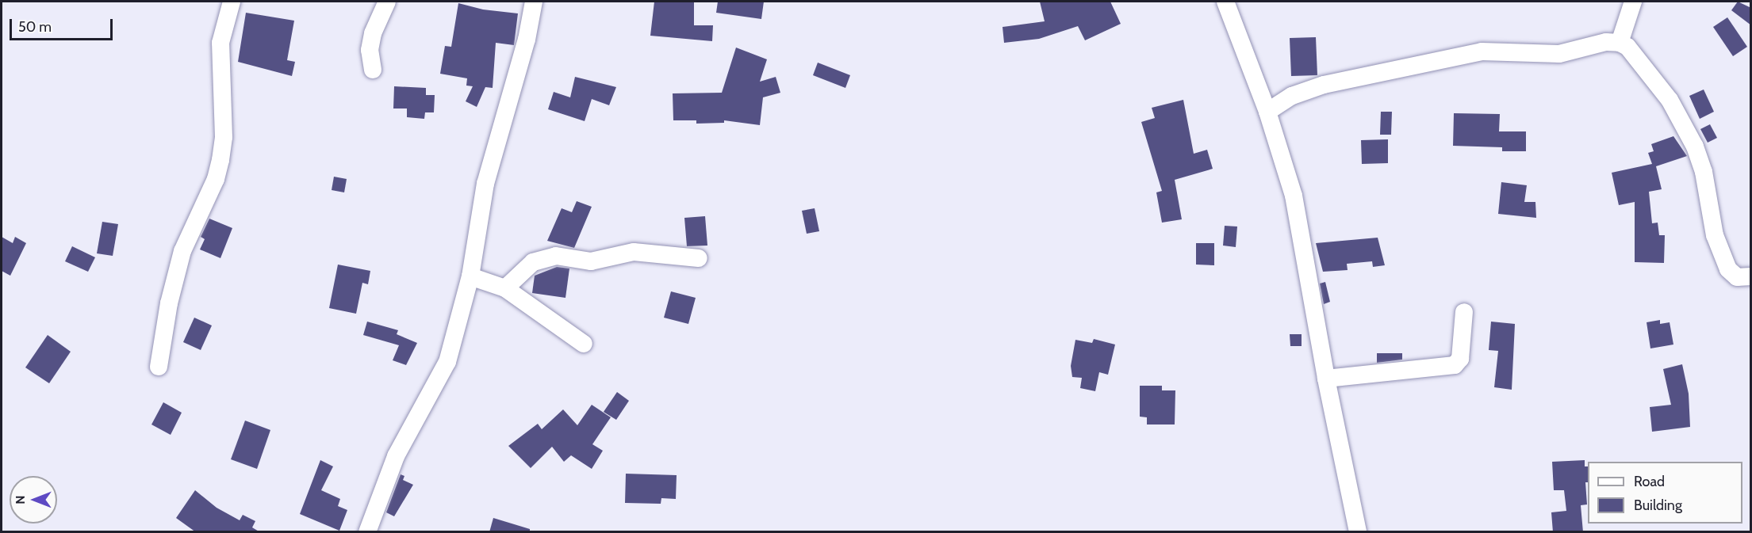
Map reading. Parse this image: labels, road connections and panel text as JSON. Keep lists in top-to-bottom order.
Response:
{
  "legend": ["Road", "Building"],
  "scale_bar": "50 m",
  "north": "left"
}
